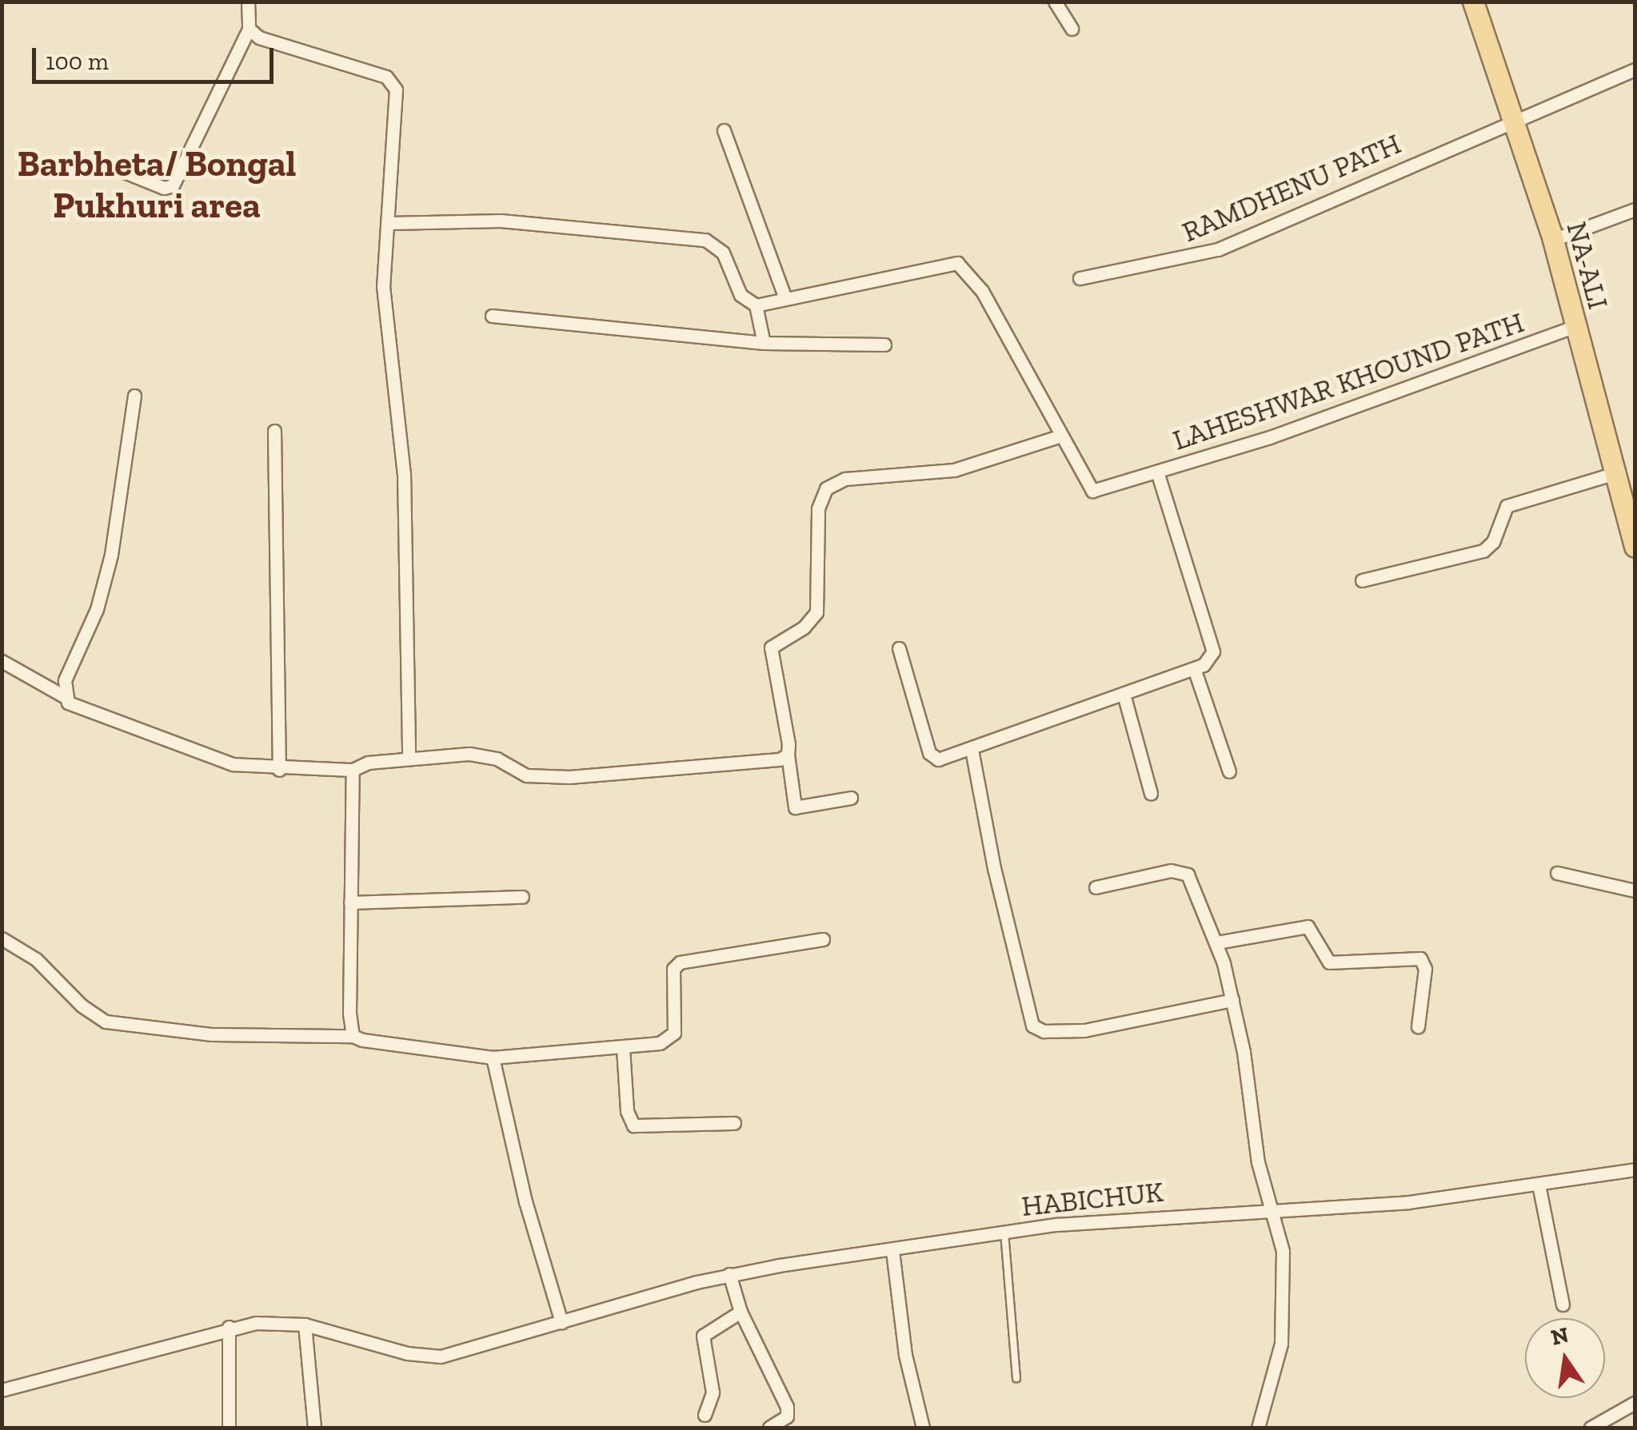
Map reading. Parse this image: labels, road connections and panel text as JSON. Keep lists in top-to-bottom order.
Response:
{
  "streets": {
    "main road": ["NA-ALI"],
    "street": ["RAMDHENU PATH", "LAHESHWAR KHOUND PATH", "HABICHUK"]
  },
  "crossings": [
    ["RAMDHENU PATH", "NA-ALI"],
    ["NA-ALI", "LAHESHWAR KHOUND PATH"]
  ],
  "districts": ["Barbheta/ Bongal Pukhuri area"],
  "scale_bar": "100 m",
  "north": "top"
}
